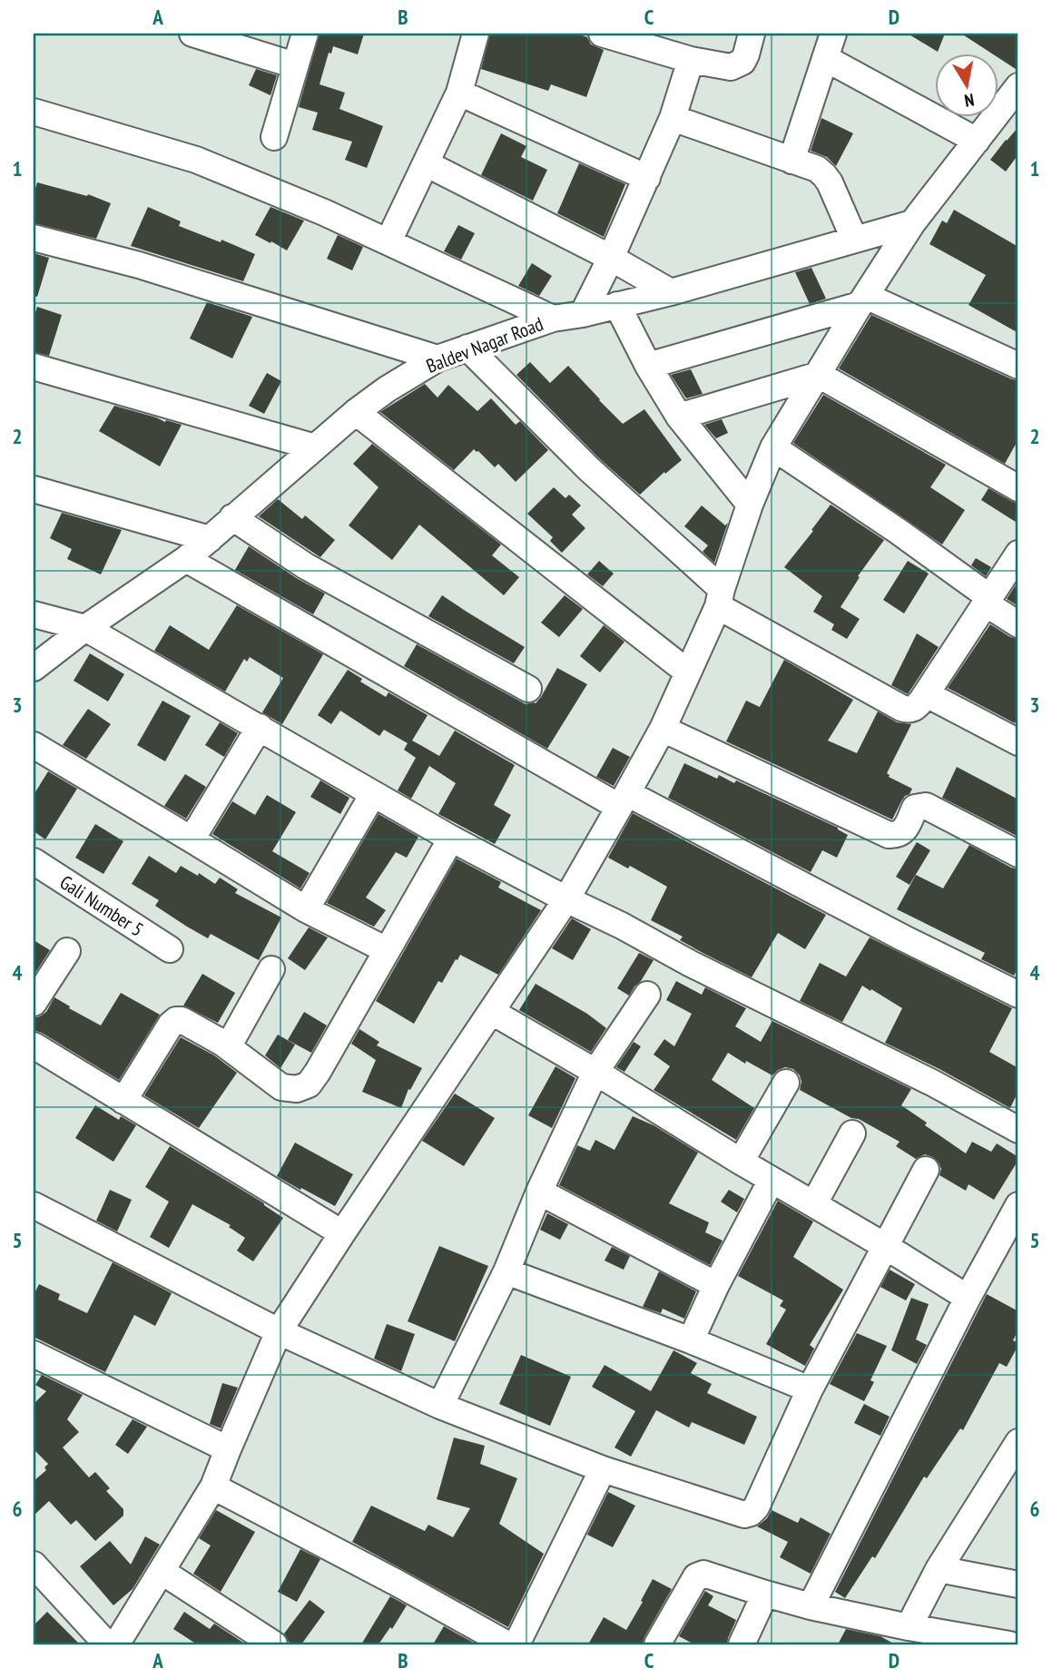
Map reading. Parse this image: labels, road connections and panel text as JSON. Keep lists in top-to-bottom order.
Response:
{
  "streets": {
    "street": ["Baldev Nagar Road", "Gali Number 5"]
  },
  "north": "bottom",
  "grid": {
    "columns": [
      "A",
      "B",
      "C",
      "D"
    ],
    "rows": [
      "1",
      "2",
      "3",
      "4",
      "5",
      "6"
    ]
  }
}
